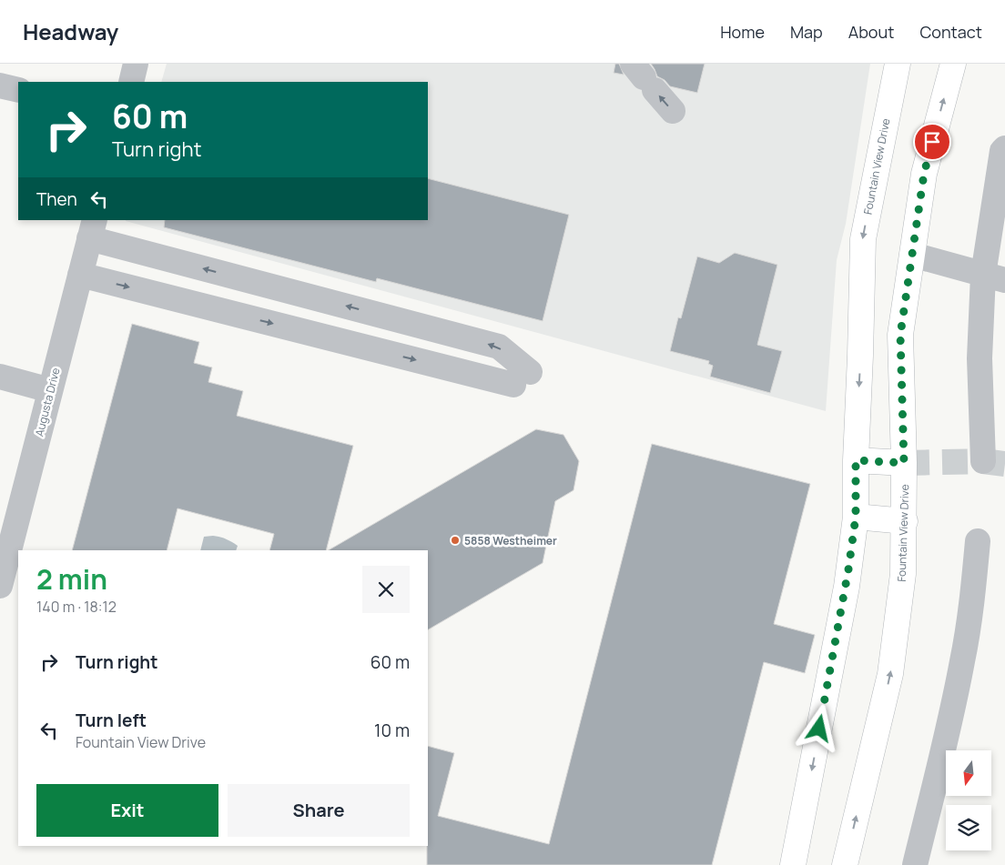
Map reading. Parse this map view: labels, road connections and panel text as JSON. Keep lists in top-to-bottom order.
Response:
{
  "streets": {
    "main road": ["Fountain View Drive"],
    "street": ["Augusta Drive"]
  },
  "places": ["5858 Westheimer"],
  "north": "bottom",
  "page": {
    "header": "Headway",
    "nav": [
      "Home",
      "Map",
      "About",
      "Contact"
    ],
    "turn": ["60 m", "Turn right"],
    "then": "Then",
    "heading": ["2 min", "140 m · 18:12"],
    "list": [
      {
        "name": "Turn right",
        "value": "60 m"
      },
      {
        "name": "Turn left",
        "note": "Fountain View Drive",
        "value": "10 m"
      }
    ],
    "buttons": ["Exit", "Share"]
  }
}
